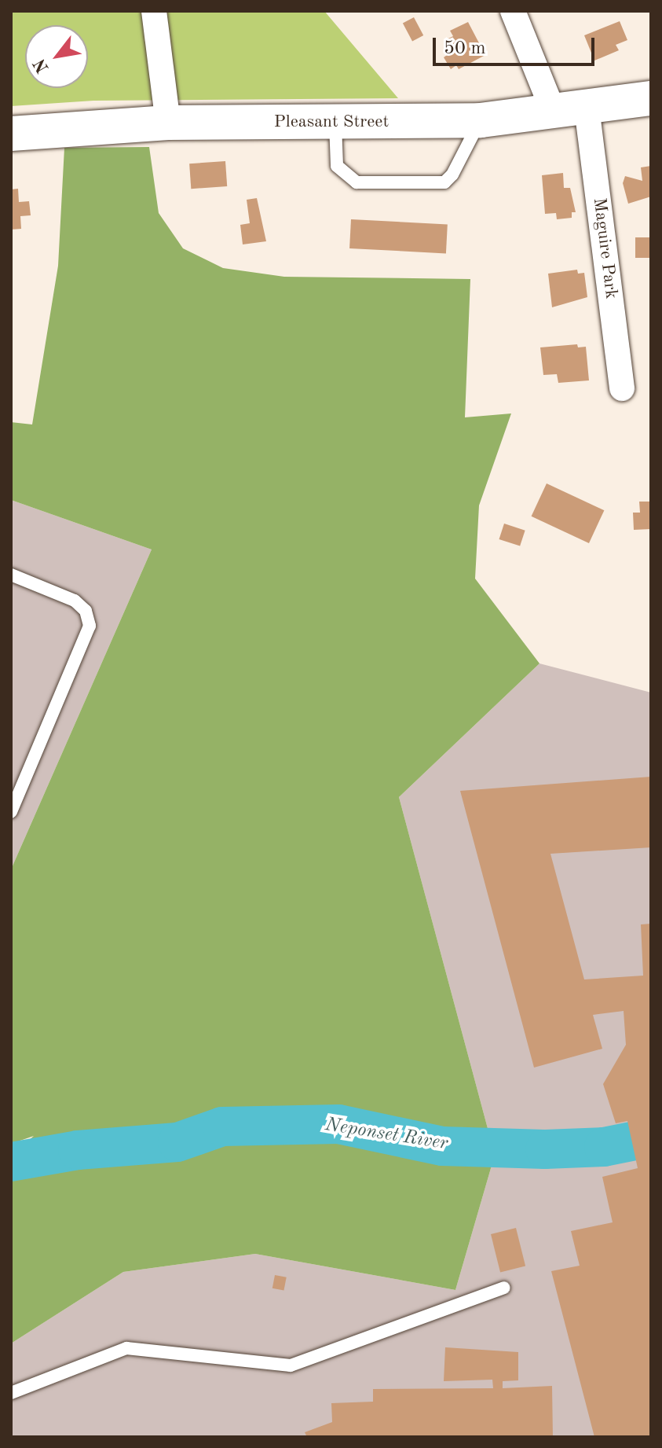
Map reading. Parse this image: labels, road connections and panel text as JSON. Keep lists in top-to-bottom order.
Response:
{
  "streets": {
    "street": ["Pleasant Street", "Maguire Park"]
  },
  "crossings": [
    ["Pleasant Street", "Maguire Park"]
  ],
  "water": ["Neponset River"],
  "scale_bar": "50 m",
  "north": "bottom left"
}
